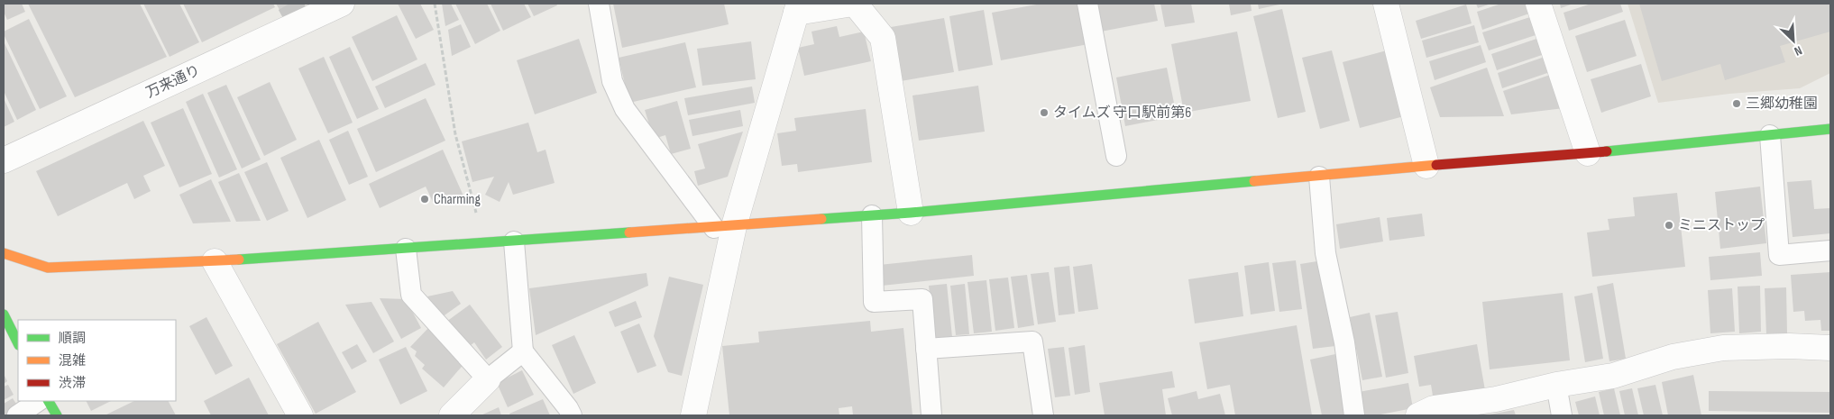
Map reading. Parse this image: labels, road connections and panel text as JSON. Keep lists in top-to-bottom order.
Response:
{
  "streets": {
    "street": ["万来通り"]
  },
  "places": [
    "三郷幼稚園",
    "タイムズ 守口駅前第6",
    "Charming",
    "ミニストップ"
  ],
  "legend": ["順調", "混雑", "渋滞"],
  "north": "bottom right"
}
